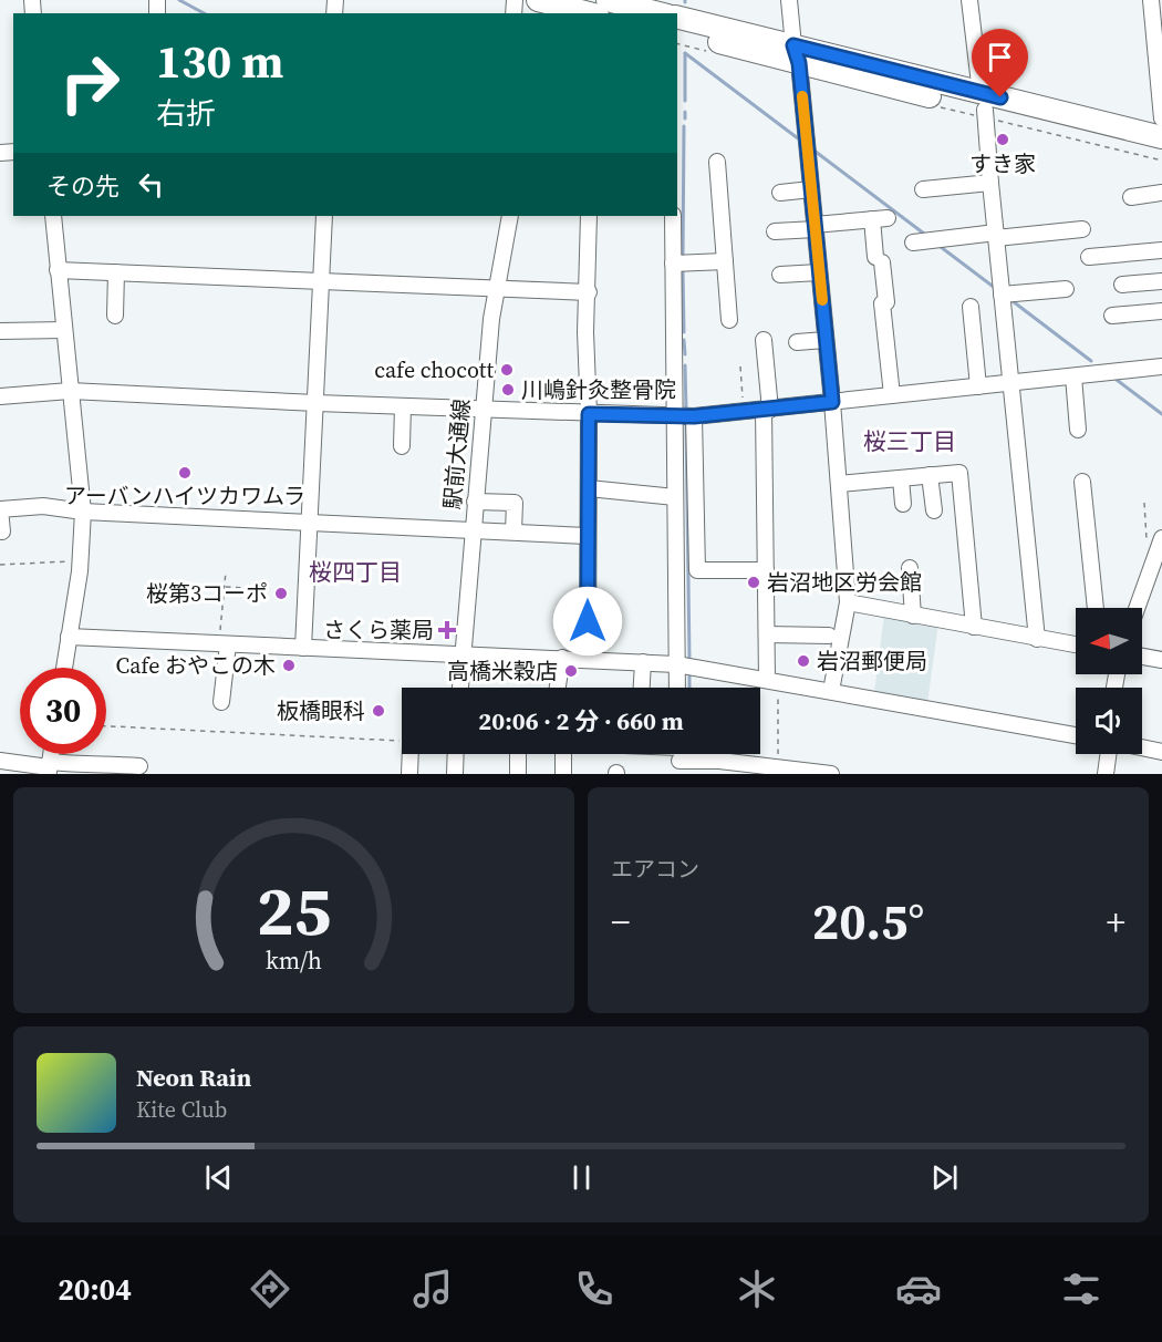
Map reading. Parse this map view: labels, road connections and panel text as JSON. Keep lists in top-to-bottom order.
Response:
{
  "streets": {
    "street": ["駅前大通線"]
  },
  "districts": ["桜三丁目", "桜四丁目"],
  "places": {
    "other": [
      "すき家",
      "cafe chocott",
      "川嶋針灸整骨院",
      "アーバンハイツカワムラ",
      "岩沼地区労会館",
      "桜第3コーポ",
      "岩沼郵便局",
      "Cafe おやこの木",
      "高橋米穀店",
      "板橋眼科"
    ],
    "health": ["さくら薬局"]
  },
  "north": "left",
  "page": {
    "turn": ["130 m", "右折"],
    "then": "その先",
    "limit": "30",
    "trip": "20:06 · 2 分 · 660 m",
    "tile": "エアコン",
    "heat": ["−", "20.5°", "+"],
    "song": ["Neon Rain", "Kite Club"],
    "tabs": "20:04",
    "gauge": ["25", "km/h"]
  }
}
